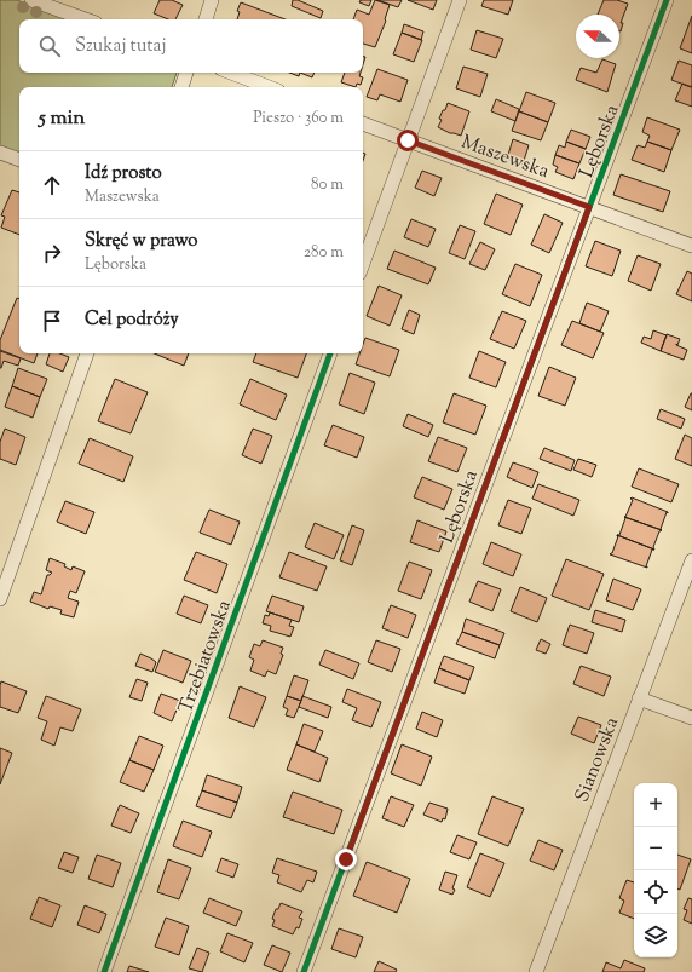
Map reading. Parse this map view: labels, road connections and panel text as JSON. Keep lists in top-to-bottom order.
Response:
{
  "streets": {
    "street": [
      "Lęborska",
      "Maszewska",
      "Trzebiatowska",
      "Sianowska"
    ]
  },
  "crossings": [
    ["Lęborska", "Maszewska"]
  ],
  "north": "left",
  "page": {
    "search": "Szukaj tutaj",
    "heading": ["5 min", "Pieszo · 360 m"],
    "list": [
      ["Idź prosto", "Maszewska", "80 m"],
      ["Skręć w prawo", "Lęborska", "280 m"],
      "Cel podróży"
    ],
    "map_buttons": ["+", "−"]
  }
}
